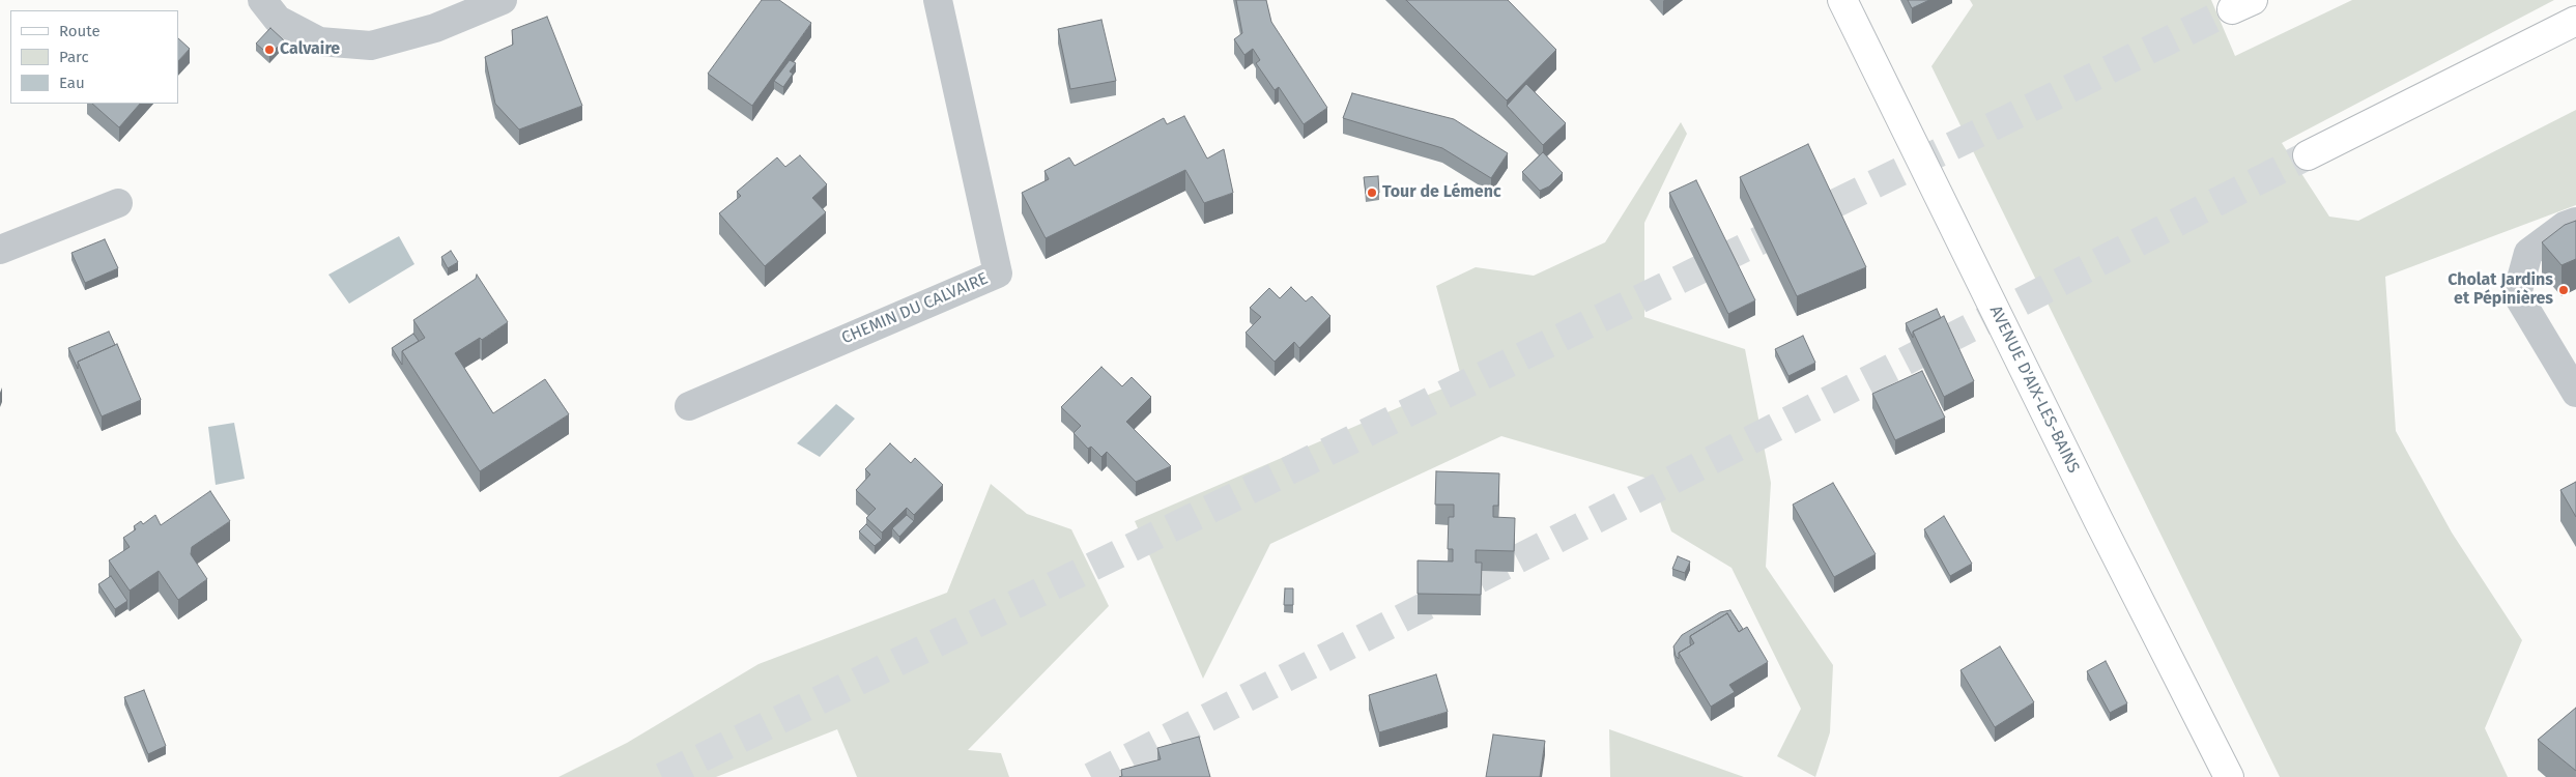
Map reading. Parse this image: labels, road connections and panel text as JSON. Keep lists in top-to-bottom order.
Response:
{
  "streets": {
    "main road": ["AVENUE D'AIX-LES-BAINS"],
    "street": ["CHEMIN DU CALVAIRE"]
  },
  "places": ["Calvaire", "Tour de Lémenc", "Cholat Jardins et Pépinières"],
  "legend": ["Route", "Parc", "Eau"]
}
